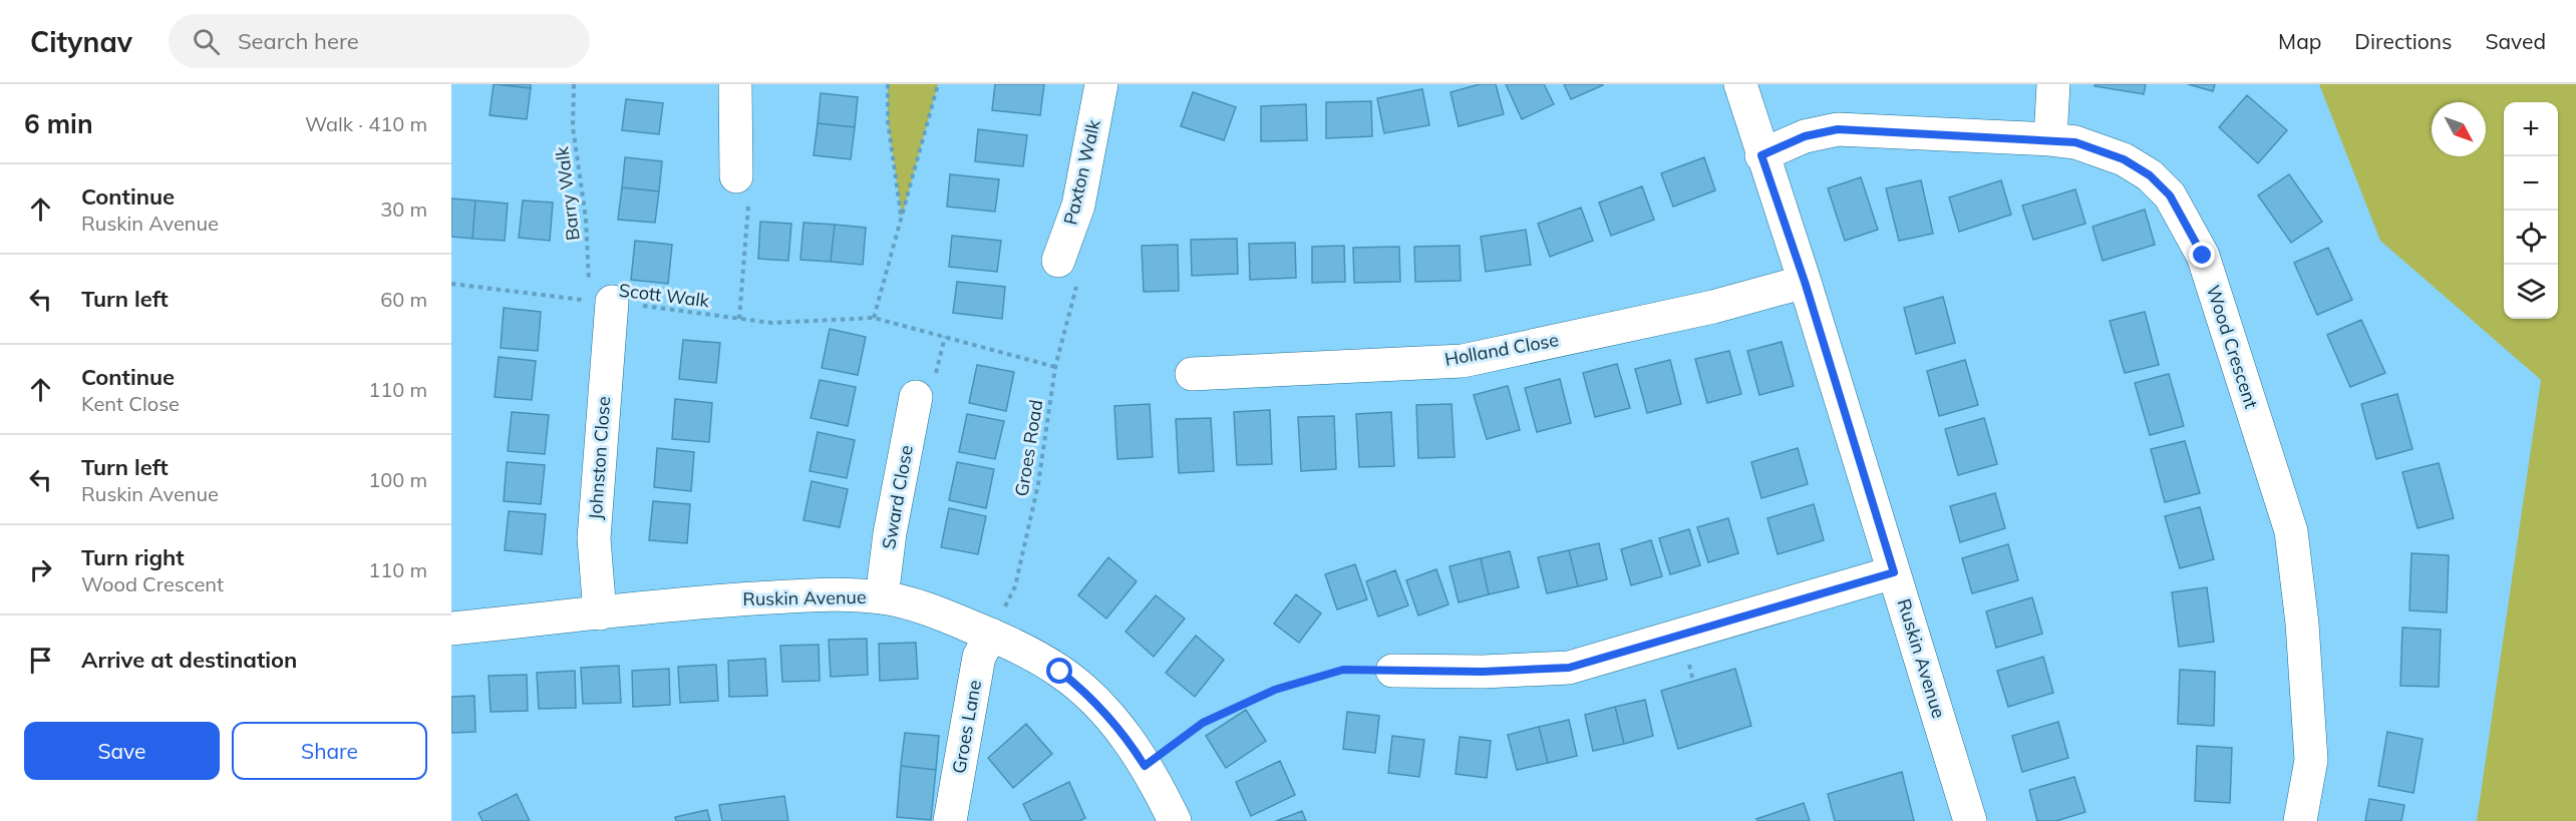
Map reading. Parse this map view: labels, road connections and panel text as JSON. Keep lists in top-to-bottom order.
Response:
{
  "streets": {
    "street": [
      "Paxton Walk",
      "Wood Crescent",
      "Holland Close",
      "Johnston Close",
      "Sward Close",
      "Ruskin Avenue",
      "Groes Lane"
    ],
    "path": ["Barry Walk", "Scott Walk", "Groes Road"]
  },
  "crossings": [
    ["Paxton Walk", "Groes Road"],
    ["Barry Walk", "Scott Walk"],
    ["Barry Walk", "Johnston Close"],
    ["Scott Walk", "Groes Road"],
    ["Scott Walk", "Johnston Close"],
    ["Wood Crescent", "Ruskin Avenue"],
    ["Holland Close", "Ruskin Avenue"],
    ["Groes Road", "Ruskin Avenue"],
    ["Groes Road", "Groes Lane"],
    ["Johnston Close", "Ruskin Avenue"],
    ["Sward Close", "Ruskin Avenue"],
    ["Ruskin Avenue", "Groes Lane"]
  ],
  "north": "bottom right",
  "page": {
    "header": "Citynav",
    "search": "Search here",
    "nav": ["Map", "Directions", "Saved"],
    "heading": ["6 min", "Walk · 410 m"],
    "map_buttons": ["+", "−"],
    "list": [
      ["Continue", "Ruskin Avenue", "30 m"],
      ["Turn left", "60 m"],
      ["Continue", "Kent Close", "110 m"],
      ["Turn left", "Ruskin Avenue", "100 m"],
      ["Turn right", "Wood Crescent", "110 m"],
      "Arrive at destination"
    ],
    "buttons": ["Save", "Share"]
  }
}
